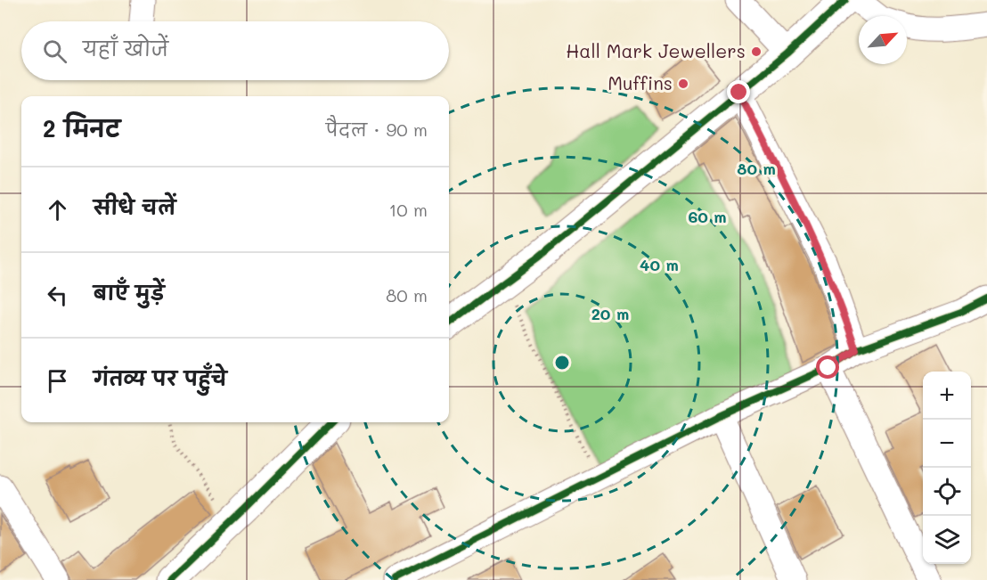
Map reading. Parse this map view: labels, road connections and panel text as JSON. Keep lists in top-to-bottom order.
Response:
{
  "places": ["Hall Mark Jewellers", "Muffins"],
  "north": "top right",
  "page": {
    "search": "यहाँ खोजें",
    "heading": ["2 मिनट", "पैदल · 90 m"],
    "list": [
      ["सीधे चलें", "10 m"],
      ["बाएँ मुड़ें", "80 m"],
      "गंतव्य पर पहुँचे"
    ],
    "map_buttons": ["+", "−"]
  },
  "rings": [
    "80 m",
    "60 m",
    "40 m",
    "20 m"
  ]
}
